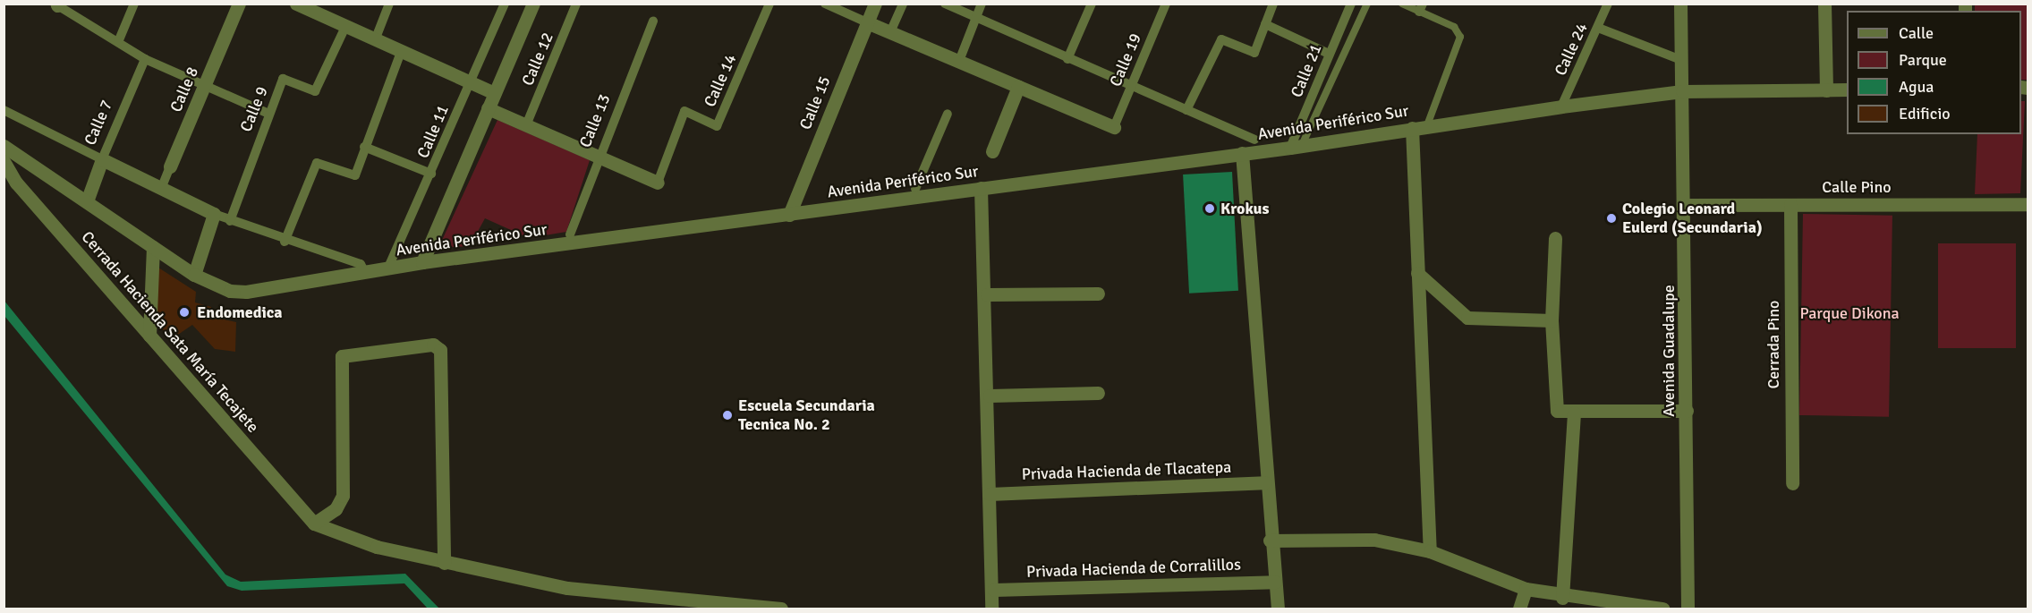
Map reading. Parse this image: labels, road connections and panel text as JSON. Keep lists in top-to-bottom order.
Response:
{
  "streets": {
    "street": [
      "Calle 24",
      "Calle 12",
      "Calle 19",
      "Calle 21",
      "Calle 14",
      "Calle 8",
      "Calle 15",
      "Calle 9",
      "Calle 13",
      "Calle 7",
      "Avenida Periférico Sur",
      "Calle 11",
      "Calle Pino",
      "Cerrada Hacienda Sata María Tecajete",
      "Cerrada Pino",
      "Avenida Guadalupe",
      "Privada Hacienda de Tlacatepa",
      "Privada Hacienda de Corralillos"
    ]
  },
  "crossings": [
    ["Calle 24", "Avenida Periférico Sur"],
    ["Calle 21", "Avenida Periférico Sur"],
    ["Calle 15", "Avenida Periférico Sur"],
    ["Calle 7", "Avenida Periférico Sur"],
    ["Avenida Periférico Sur", "Calle 11"],
    ["Avenida Periférico Sur", "Avenida Guadalupe"],
    ["Calle Pino", "Cerrada Pino"],
    ["Calle Pino", "Avenida Guadalupe"]
  ],
  "parks": ["Parque Dikona"],
  "places": [
    "Krokus",
    "Colegio Leonard Eulerd (Secundaria)",
    "Endomedica",
    "Escuela Secundaria Tecnica No. 2"
  ],
  "legend": [
    "Calle",
    "Parque",
    "Agua",
    "Edificio"
  ]
}
